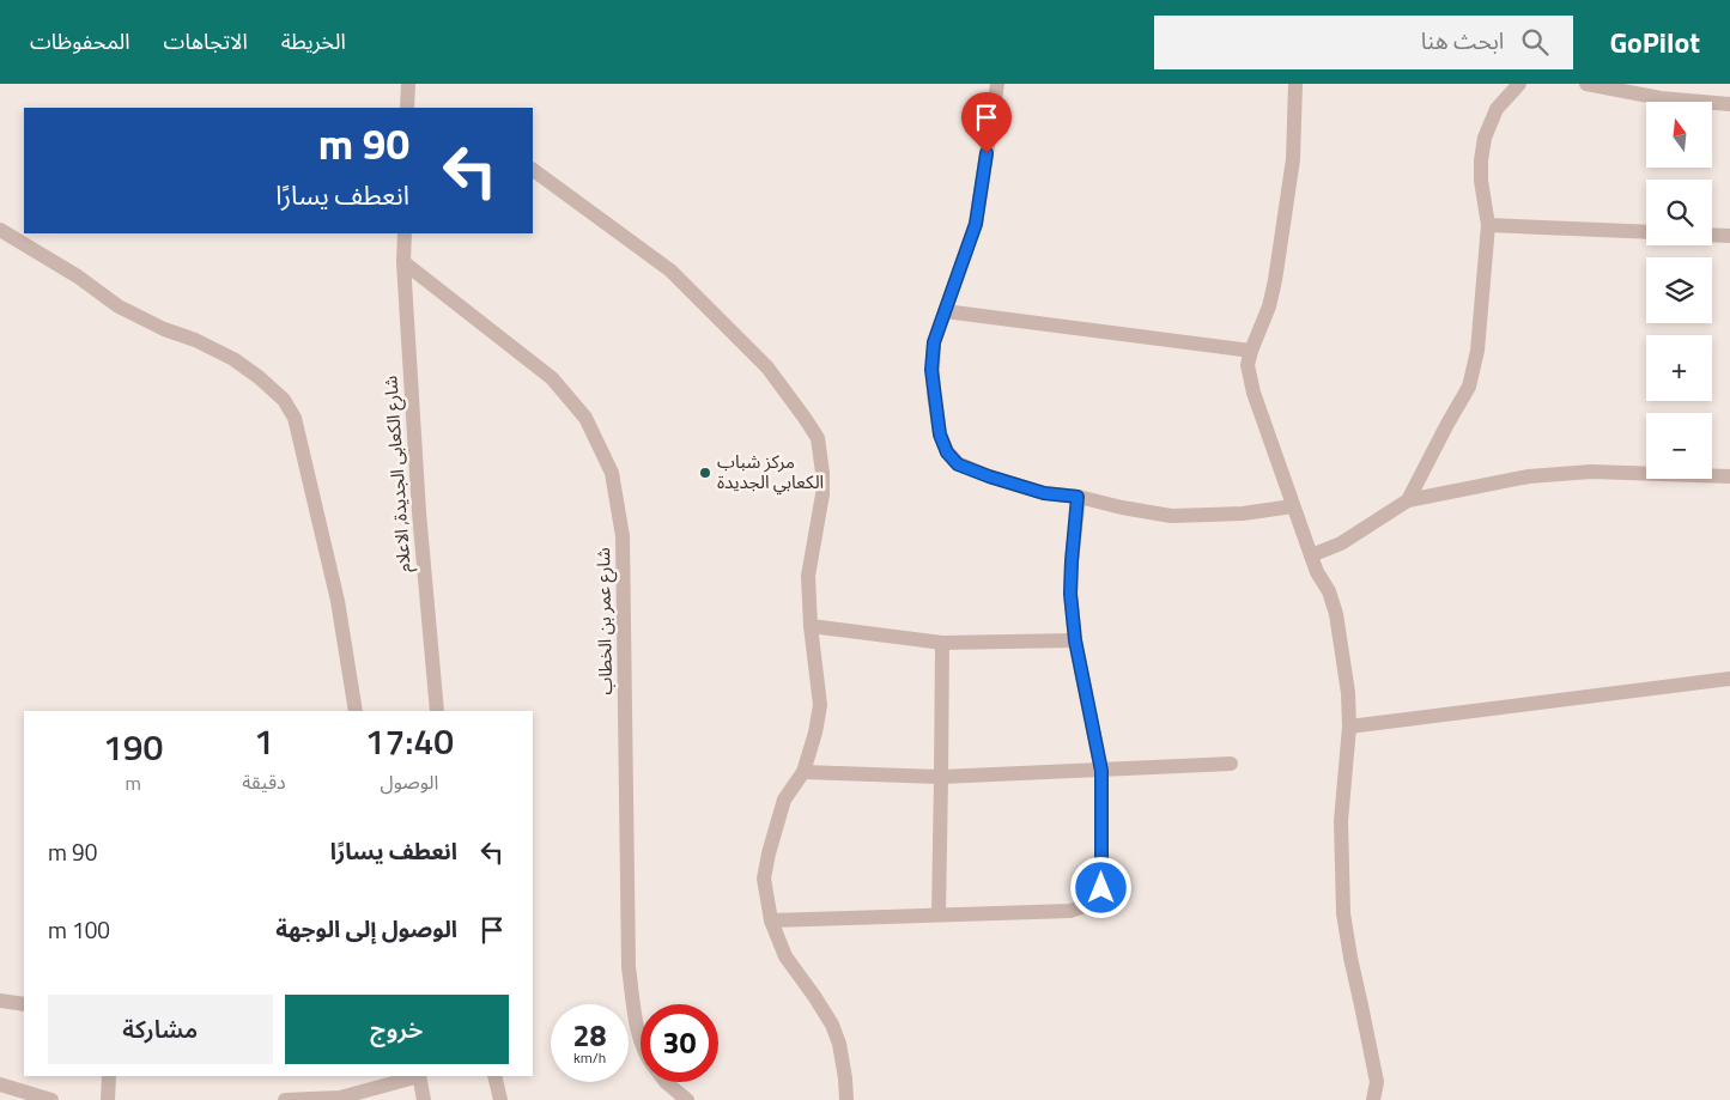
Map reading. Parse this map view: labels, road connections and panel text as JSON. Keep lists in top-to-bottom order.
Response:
{
  "streets": {
    "street": ["شارع الكعابى الجديدة, الاعلام", "شارع عمر بن الخطاب"]
  },
  "crossings": [
    ["شارع الكعابى الجديدة, الاعلام", "شارع عمر بن الخطاب"]
  ],
  "places": ["مركز شباب الكعابي الجديدة"],
  "north": "top",
  "page": {
    "header": "GoPilot",
    "search": "ابحث هنا",
    "nav": ["الخريطة", "الاتجاهات", "المحفوظات"],
    "map_buttons": ["+", "−"],
    "turn": ["90 m", "انعطف يسارًا"],
    "eta": [
      "17:40",
      "الوصول",
      "1",
      "دقيقة",
      "190",
      "m"
    ],
    "list": [
      {
        "name": "انعطف يسارًا",
        "value": "90 m"
      },
      {
        "name": "الوصول إلى الوجهة",
        "value": "100 m"
      }
    ],
    "buttons": ["خروج", "مشاركة"],
    "speed": "28 km/h",
    "limit": "30"
  }
}
